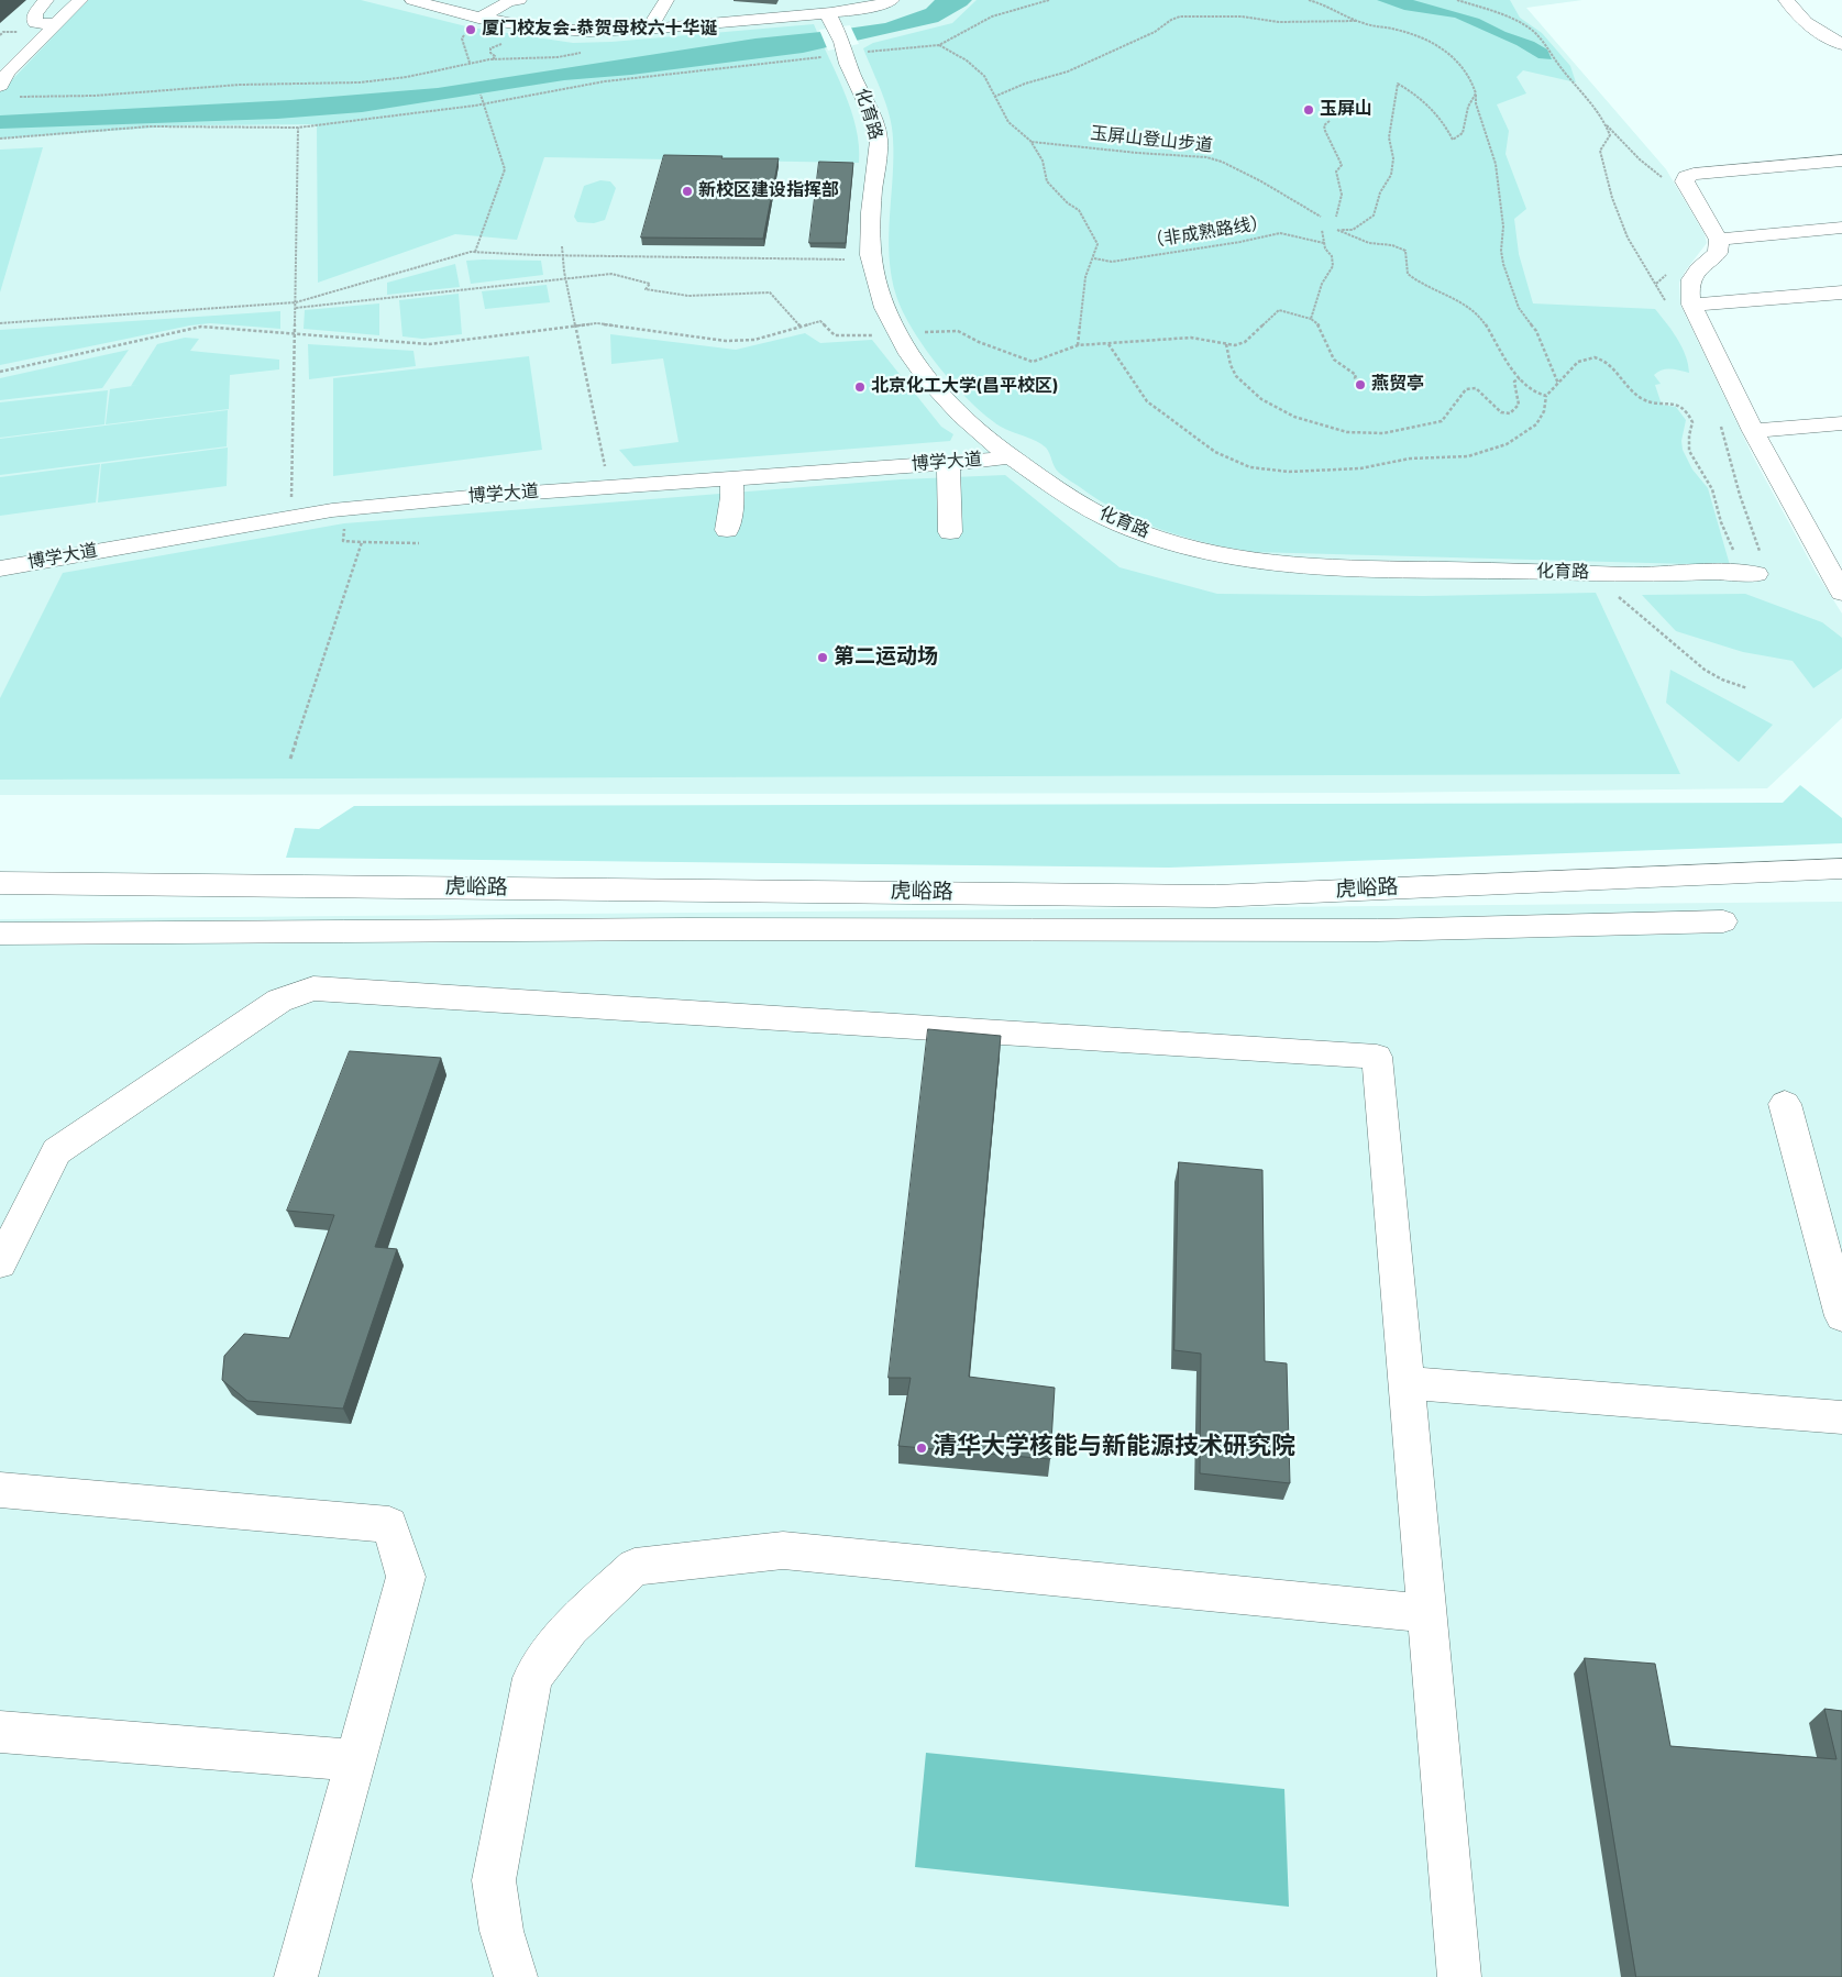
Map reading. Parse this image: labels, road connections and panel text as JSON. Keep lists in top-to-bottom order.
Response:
{
  "streets": {
    "street": ["化育路", "博学大道", "虎峪路"],
    "path": ["玉屏山登山步道", "（非成熟路线）"]
  },
  "crossings": [
    ["化育路", "博学大道"]
  ],
  "places": [
    "厦门校友会-恭贺母校六十华诞",
    "玉屏山",
    "新校区建设指挥部",
    "燕贸亭",
    "北京化工大学(昌平校区)",
    "第二运动场",
    "清华大学核能与新能源技术研究院"
  ]
}
